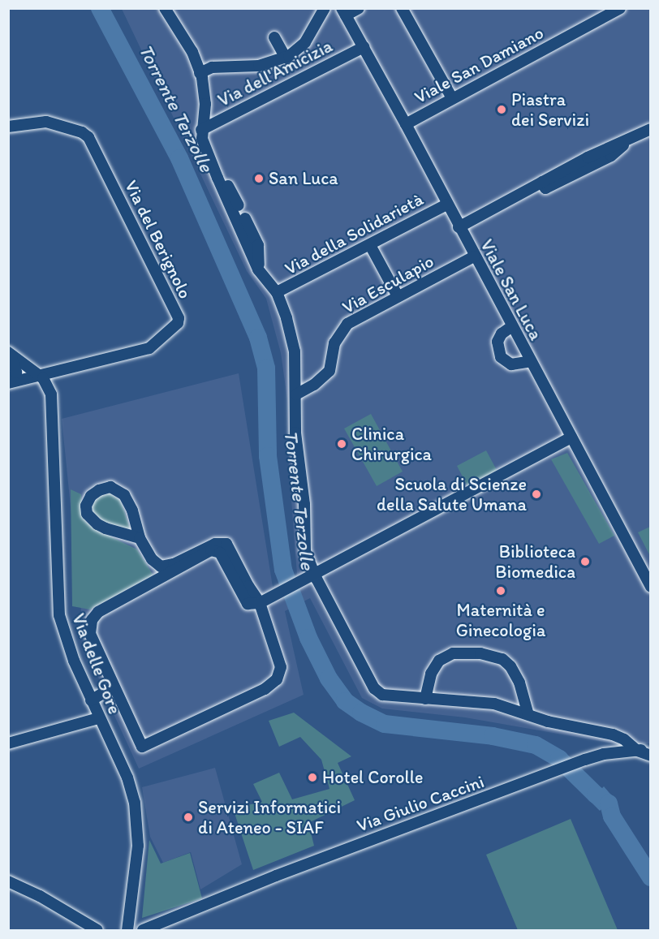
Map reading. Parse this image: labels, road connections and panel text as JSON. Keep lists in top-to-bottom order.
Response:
{
  "streets": {
    "street": [
      "Viale San Damiano",
      "Via dell'Amicizia",
      "Via della Solidarietà",
      "Via del Berignolo",
      "Via Esculapio",
      "Viale San Luca",
      "Via delle Gore",
      "Via Giulio Caccini"
    ]
  },
  "crossings": [
    ["Viale San Damiano", "Viale San Luca"],
    ["Via dell'Amicizia", "Viale San Luca"],
    ["Via della Solidarietà", "Viale San Luca"],
    ["Via del Berignolo", "Via delle Gore"],
    ["Via Esculapio", "Viale San Luca"]
  ],
  "water": ["Torrente Terzolle"],
  "places": [
    "Piastra dei Servizi",
    "San Luca",
    "Clinica Chirurgica",
    "Scuola di Scienze della Salute Umana",
    "Biblioteca Biomedica",
    "Maternità e Ginecologia",
    "Hotel Corolle",
    "Servizi Informatici di Ateneo - SIAF"
  ]
}
